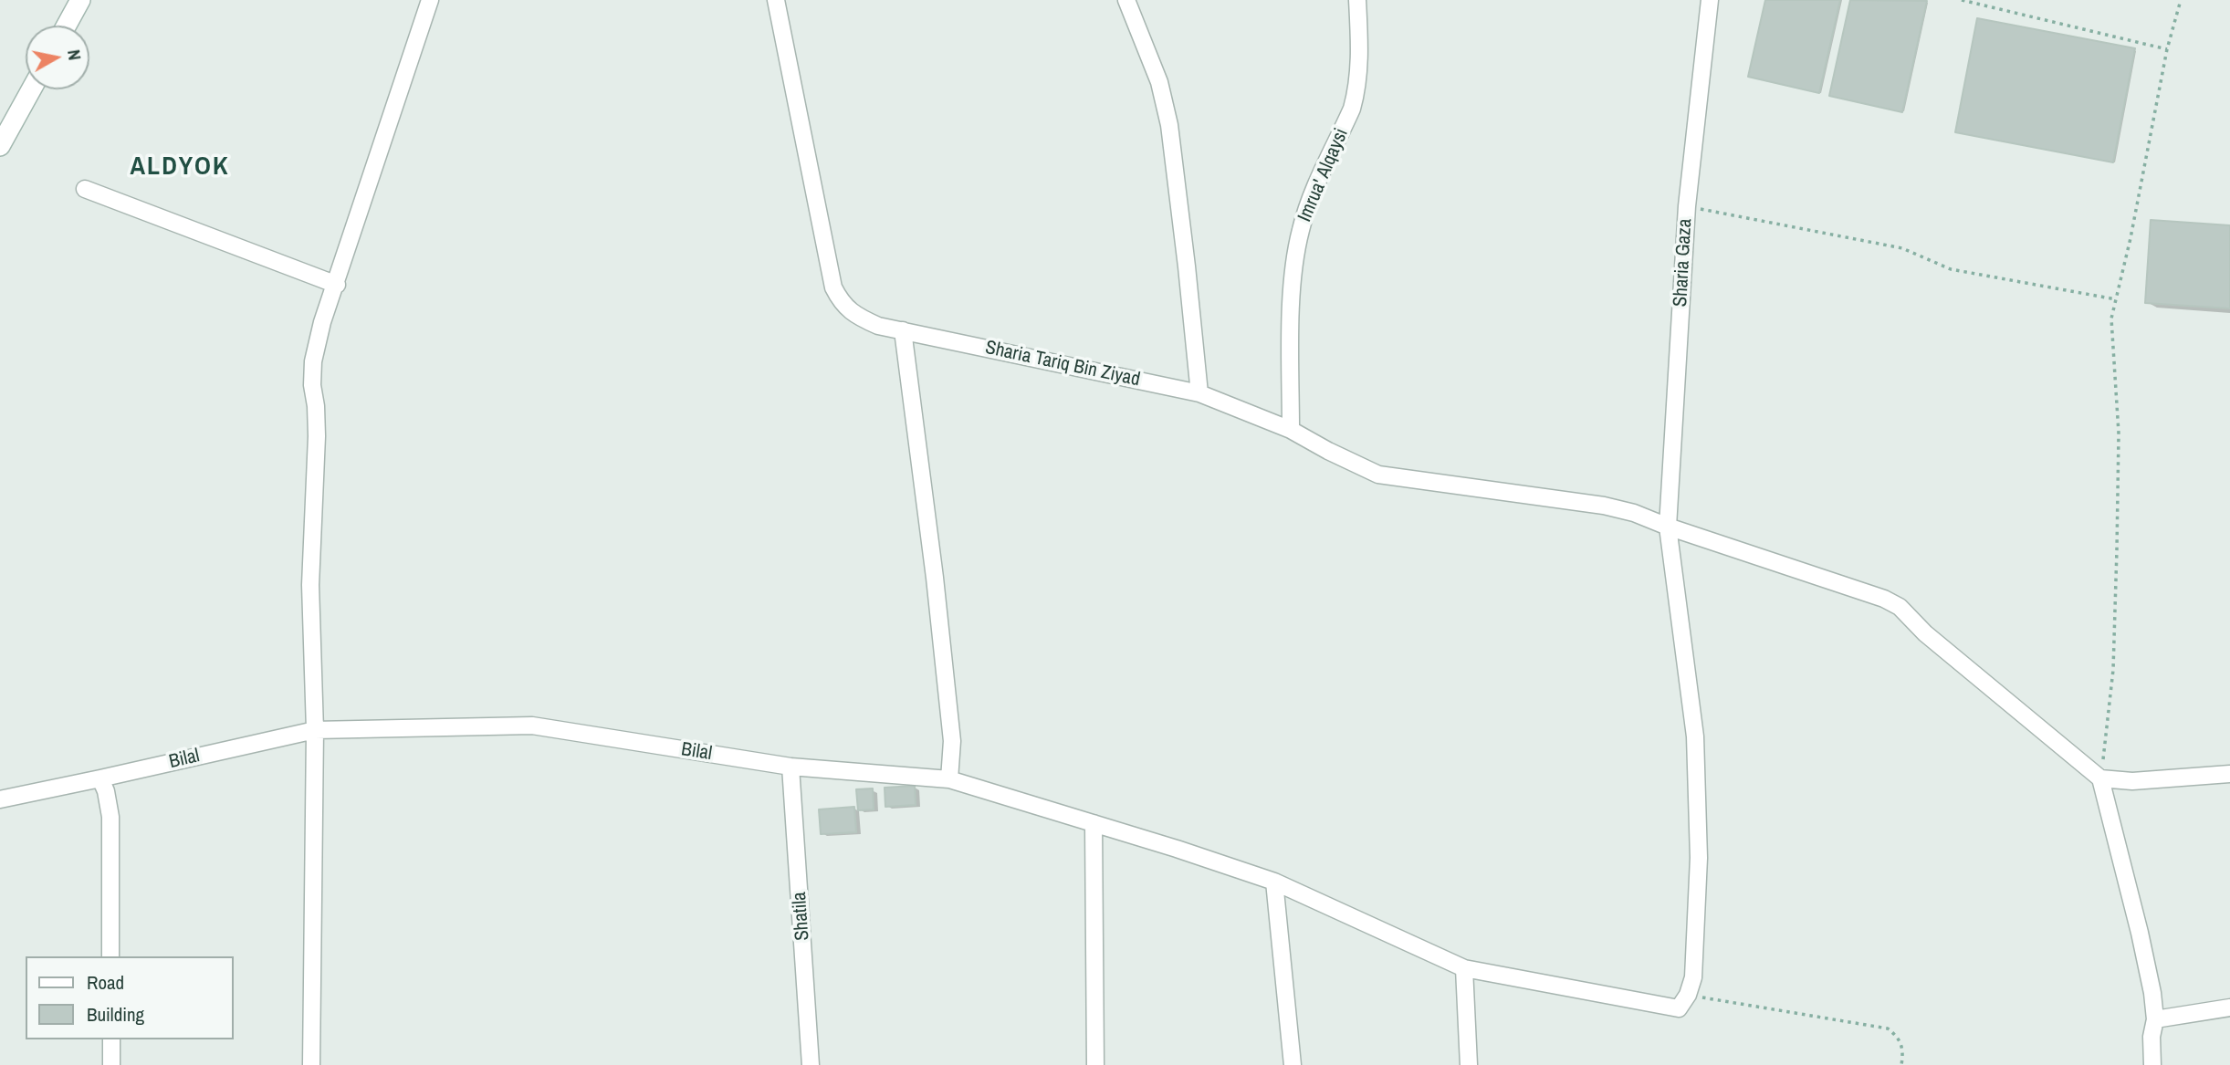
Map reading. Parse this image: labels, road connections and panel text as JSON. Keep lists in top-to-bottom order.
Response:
{
  "streets": {
    "street": [
      "Imrua' Alqaysi",
      "Sharia Gaza",
      "Sharia Tariq Bin Ziyad",
      "Bilal",
      "Shatila"
    ]
  },
  "crossings": [
    ["Imrua' Alqaysi", "Sharia Tariq Bin Ziyad"],
    ["Sharia Gaza", "Sharia Tariq Bin Ziyad"],
    ["Sharia Gaza", "Bilal"],
    ["Bilal", "Shatila"]
  ],
  "districts": ["ALDYOK"],
  "legend": ["Road", "Building"],
  "north": "right"
}
